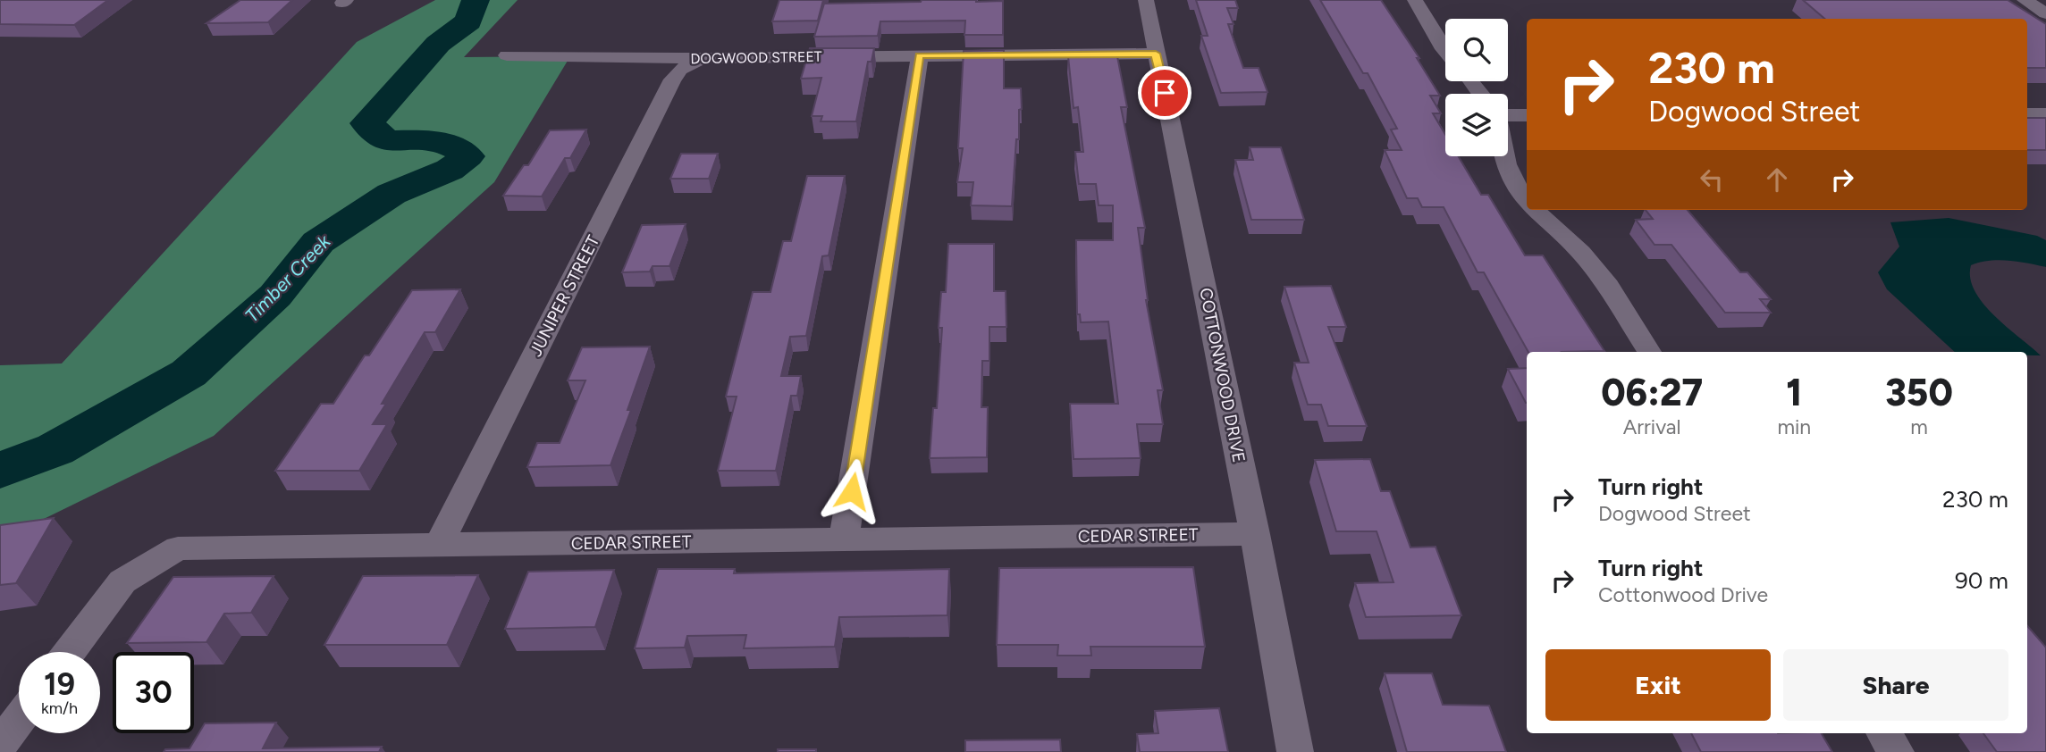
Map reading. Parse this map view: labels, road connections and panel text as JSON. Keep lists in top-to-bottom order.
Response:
{
  "streets": {
    "street": [
      "DOGWOOD STREET",
      "JUNIPER STREET",
      "COTTONWOOD DRIVE",
      "CEDAR STREET"
    ]
  },
  "crossings": [
    ["DOGWOOD STREET", "JUNIPER STREET"],
    ["DOGWOOD STREET", "COTTONWOOD DRIVE"],
    ["JUNIPER STREET", "CEDAR STREET"],
    ["COTTONWOOD DRIVE", "CEDAR STREET"]
  ],
  "water": ["Timber Creek"],
  "page": {
    "turn": ["230 m", "Dogwood Street"],
    "eta": [
      "06:27",
      "Arrival",
      "1",
      "min",
      "350",
      "m"
    ],
    "list": [
      {
        "name": "Turn right",
        "note": "Dogwood Street",
        "value": "230 m"
      },
      {
        "name": "Turn right",
        "note": "Cottonwood Drive",
        "value": "90 m"
      }
    ],
    "buttons": ["Exit", "Share"],
    "speed": "19 km/h",
    "limit": "30"
  }
}
